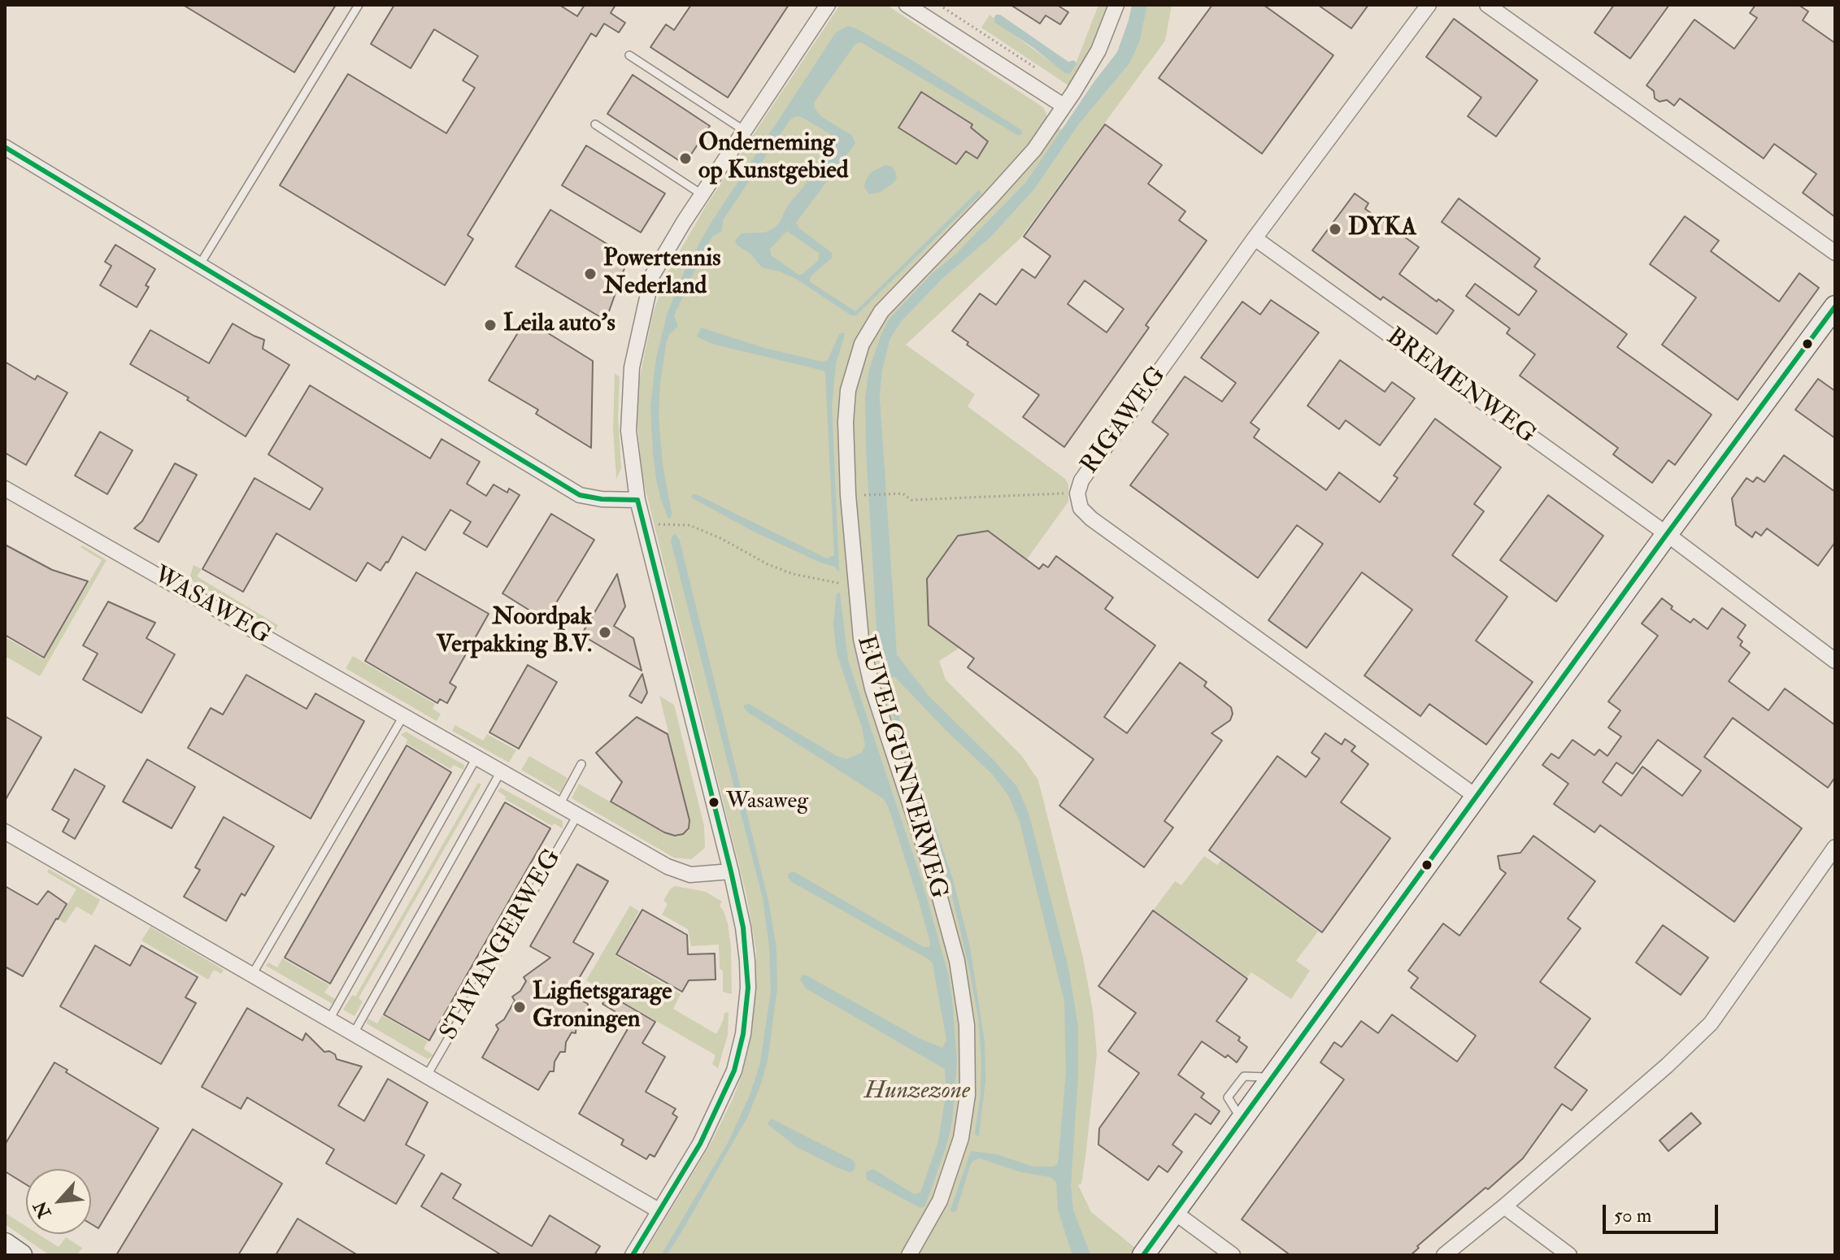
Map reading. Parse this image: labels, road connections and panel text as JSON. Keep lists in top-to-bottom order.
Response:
{
  "streets": {
    "street": [
      "BREMENWEG",
      "RIGAWEG",
      "WASAWEG",
      "EUVELGUNNERWEG"
    ],
    "lane": ["STAVANGERWEG"]
  },
  "crossings": [
    ["BREMENWEG", "RIGAWEG"],
    ["WASAWEG", "STAVANGERWEG"]
  ],
  "parks": ["Hunzezone"],
  "places": [
    "Onderneming op Kunstgebied",
    "DYKA",
    "Powertennis Nederland",
    "Leila auto's",
    "Noordpak Verpakking B.V.",
    "Wasaweg",
    "Ligfietsgarage Groningen"
  ],
  "scale_bar": "50 m",
  "north": "bottom left"
}
